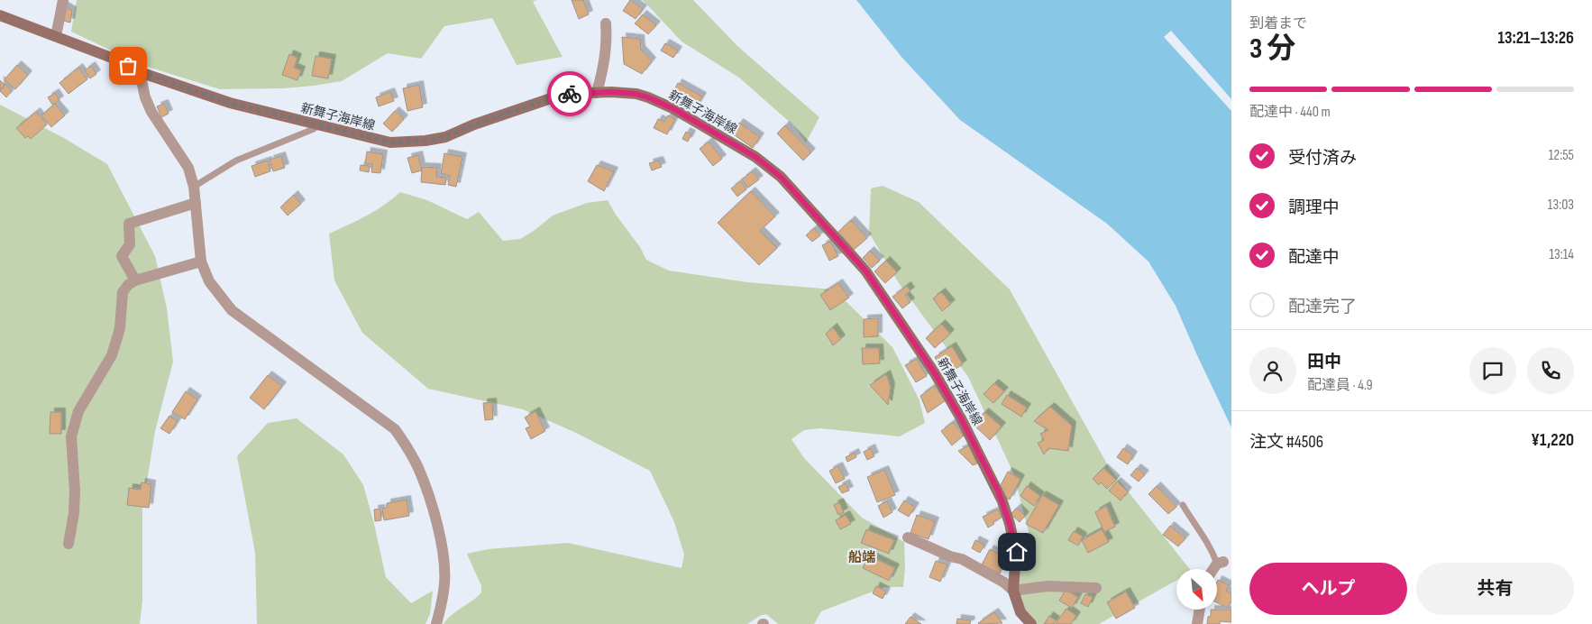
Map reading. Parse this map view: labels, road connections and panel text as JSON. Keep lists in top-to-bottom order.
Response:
{
  "streets": {
    "main road": ["新舞子海岸線"]
  },
  "districts": ["船端"],
  "north": "bottom right",
  "page": {
    "heading": ["3 分", "到着まで", "13:21–13:26"],
    "panel": [
      "田中",
      "配達員 · 4.9",
      "注文 #4506",
      "¥1,220"
    ],
    "bar": "配達中 · 440 m",
    "list": [
      ["受付済み", "12:55"],
      ["調理中", "13:03"],
      ["配達中", "13:14"],
      "配達完了"
    ],
    "buttons": ["ヘルプ", "共有"]
  }
}
